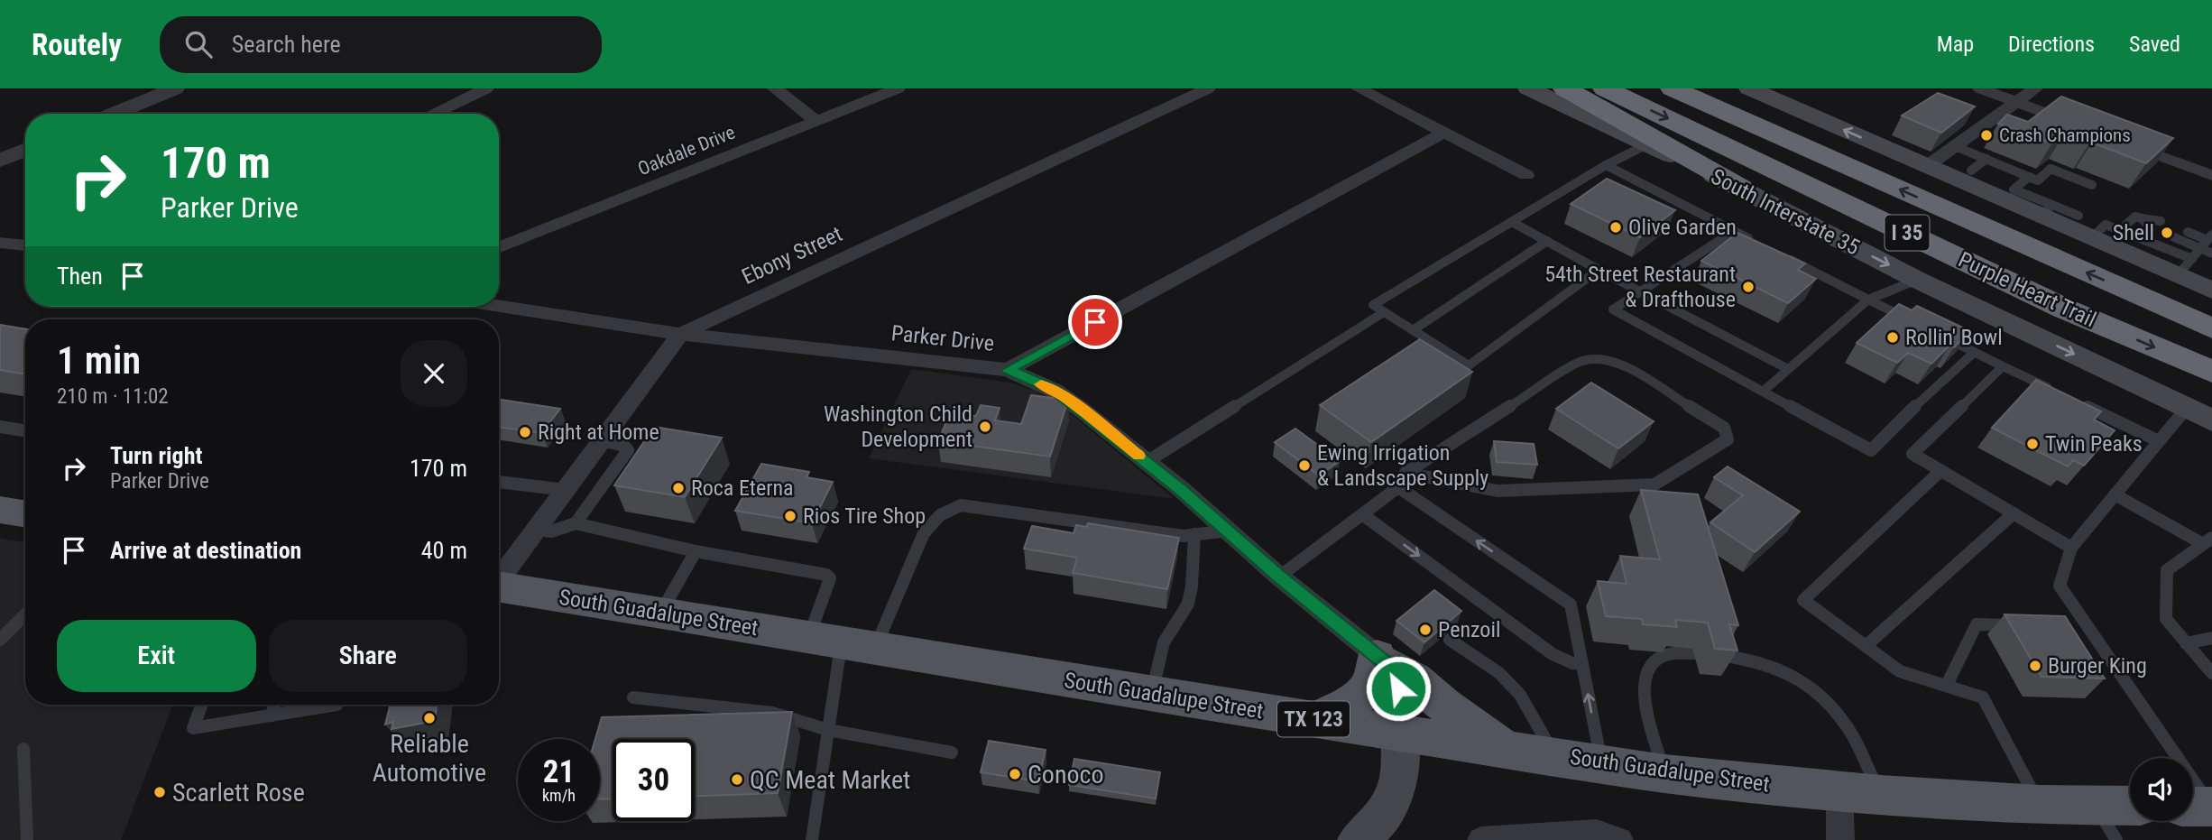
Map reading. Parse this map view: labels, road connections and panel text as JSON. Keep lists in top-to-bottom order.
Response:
{
  "streets": {
    "highway": ["I 35", "Purple Heart Trail"],
    "main road": ["South Interstate 35", "South Guadalupe Street", "TX 123"],
    "street": ["Oakdale Drive", "Ebony Street", "Parker Drive"]
  },
  "crossings": [
    ["Ebony Street", "Parker Drive"]
  ],
  "places": [
    "Crash Champions",
    "Olive Garden",
    "Shell",
    "54th Street Restaurant & Drafthouse",
    "Rollin' Bowl",
    "Washington Child Development",
    "Right at Home",
    "Twin Peaks",
    "Ewing Irrigation & Landscape Supply",
    "Roca Eterna",
    "Rios Tire Shop",
    "Penzoil",
    "Burger King",
    "Reliable Automotive",
    "Conoco",
    "QC Meat Market",
    "Scarlett Rose"
  ],
  "page": {
    "header": "Routely",
    "search": "Search here",
    "nav": ["Map", "Directions", "Saved"],
    "turn": ["170 m", "Parker Drive"],
    "then": "Then",
    "heading": ["1 min", "210 m · 11:02"],
    "list": [
      {
        "name": "Turn right",
        "note": "Parker Drive",
        "value": "170 m"
      },
      {
        "name": "Arrive at destination",
        "value": "40 m"
      }
    ],
    "buttons": ["Exit", "Share"],
    "speed": "21 km/h",
    "limit": "30"
  }
}
